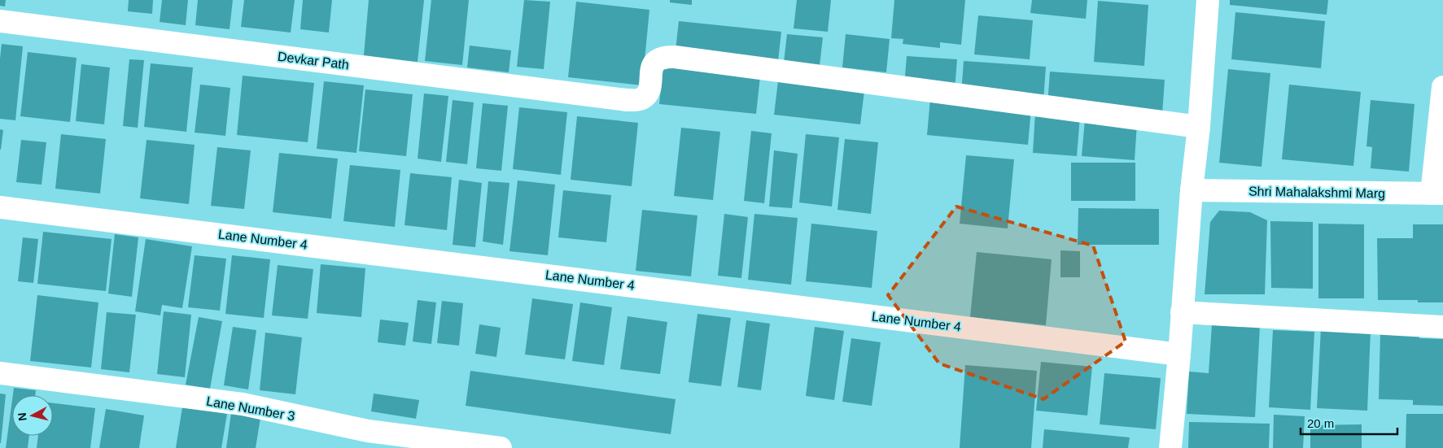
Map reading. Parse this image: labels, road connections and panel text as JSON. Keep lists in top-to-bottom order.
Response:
{
  "streets": {
    "street": [
      "Devkar Path",
      "Shri Mahalakshmi Marg",
      "Lane Number 4",
      "Lane Number 3"
    ]
  },
  "scale_bar": "20 m",
  "north": "left"
}
